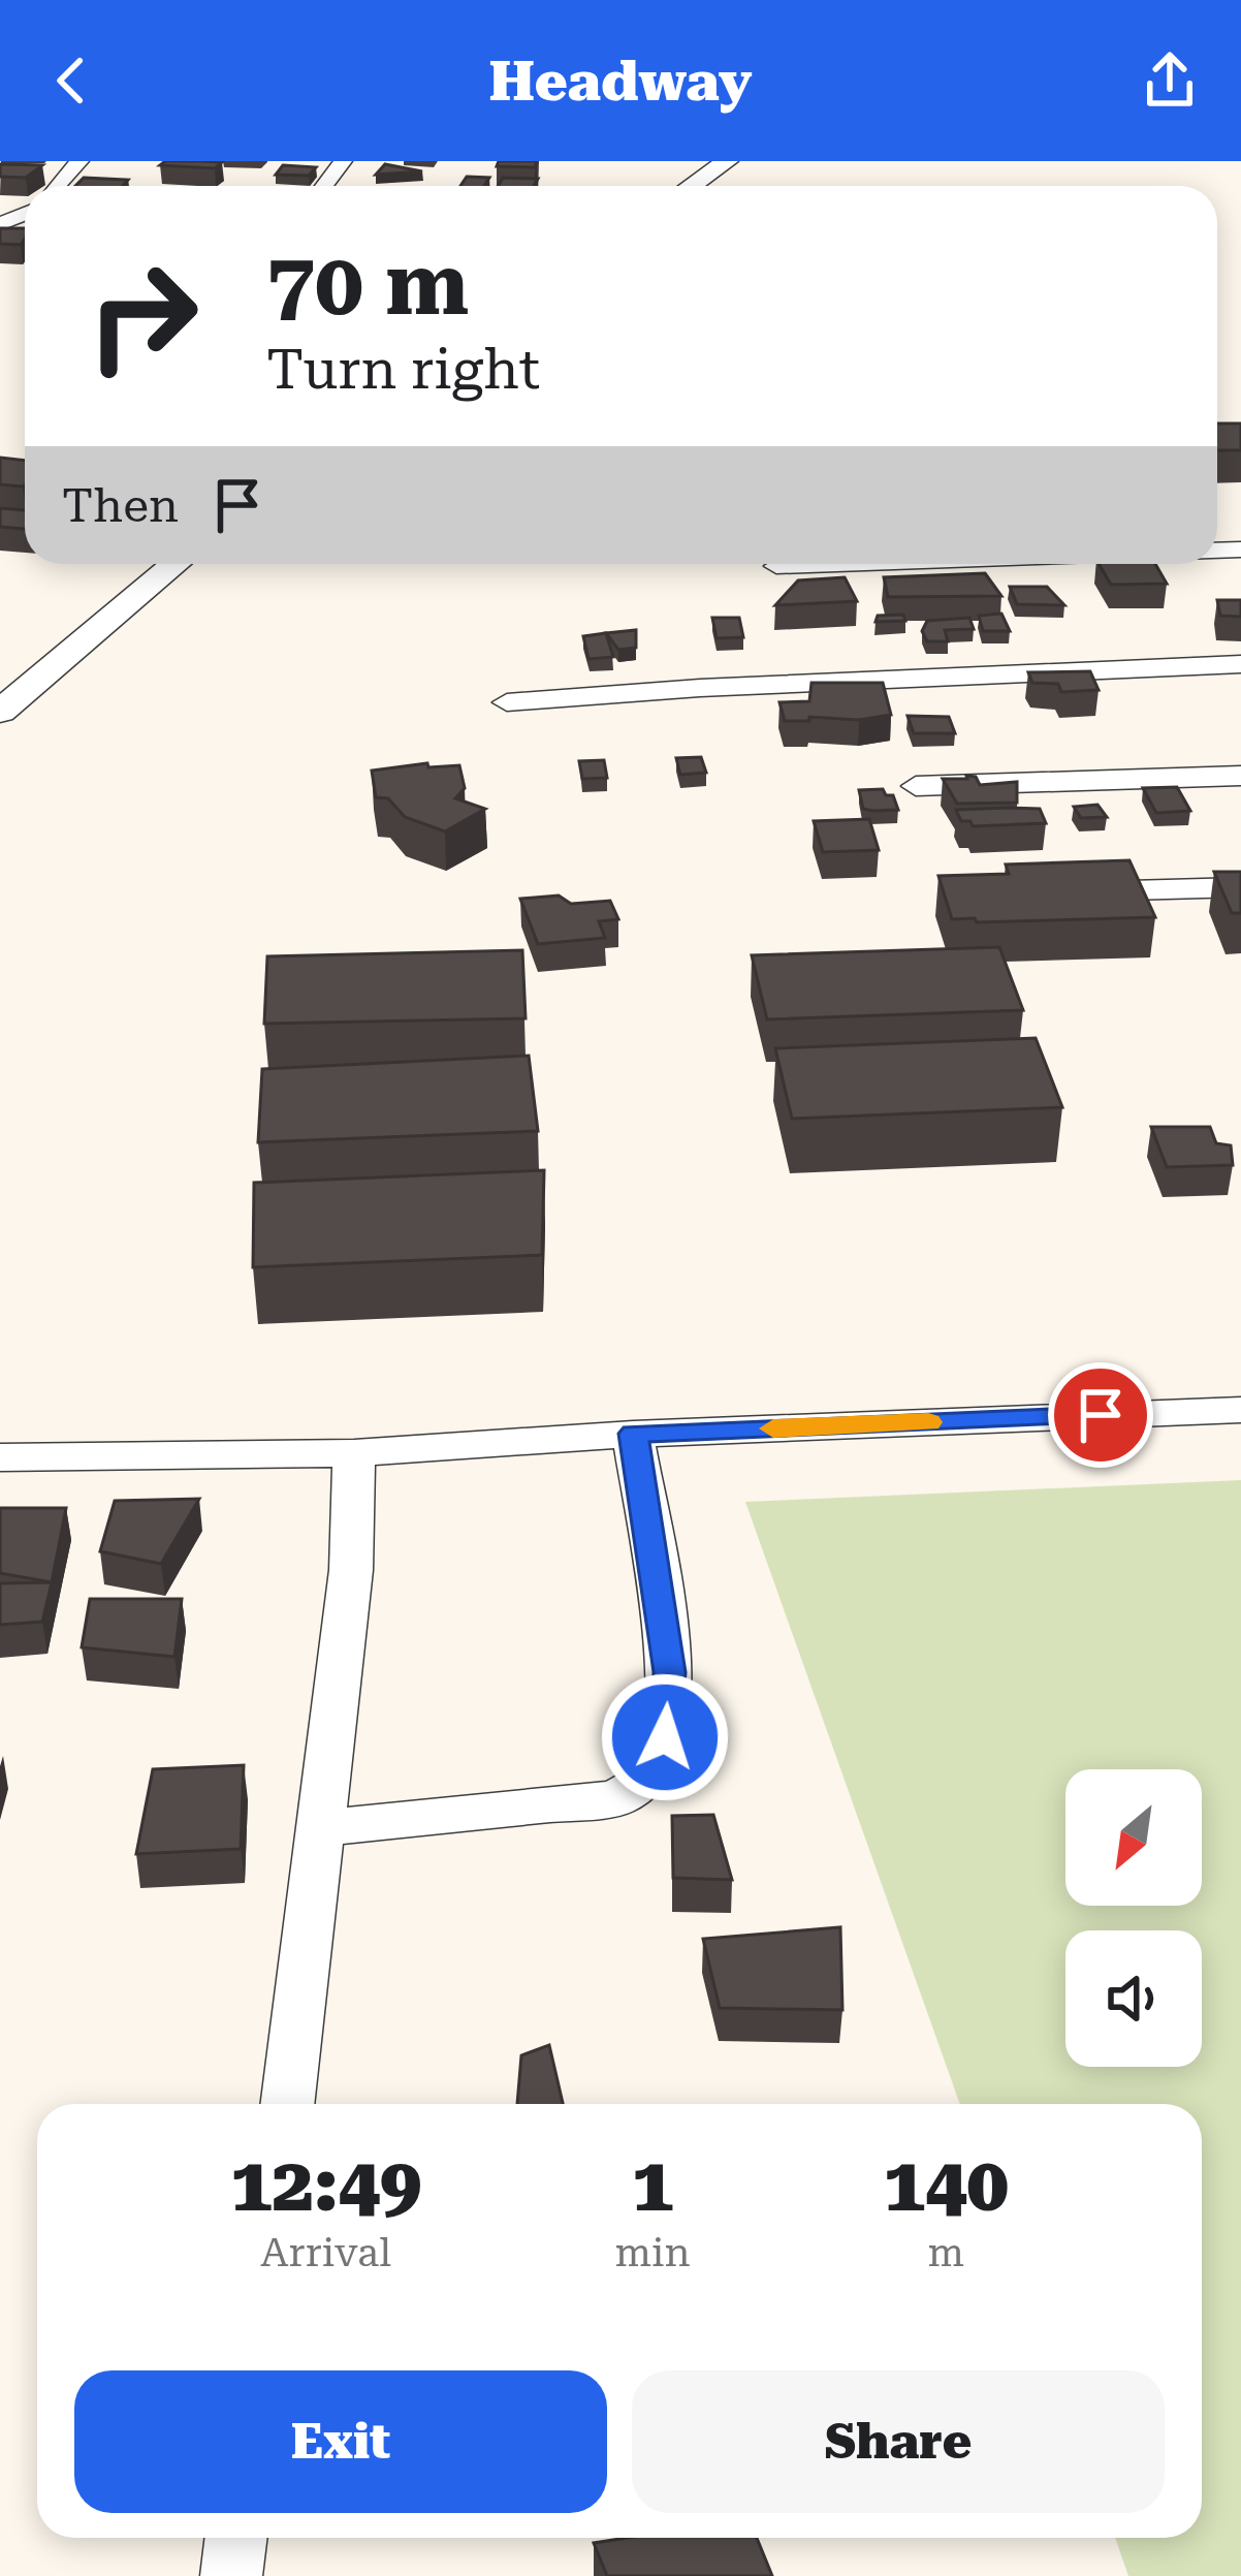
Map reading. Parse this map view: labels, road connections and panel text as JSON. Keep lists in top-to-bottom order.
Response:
{
  "north": "bottom left",
  "page": {
    "header": "Headway",
    "turn": ["70 m", "Turn right"],
    "then": "Then",
    "eta": [
      "12:49",
      "Arrival",
      "1",
      "min",
      "140",
      "m"
    ],
    "buttons": ["Exit", "Share"]
  }
}
